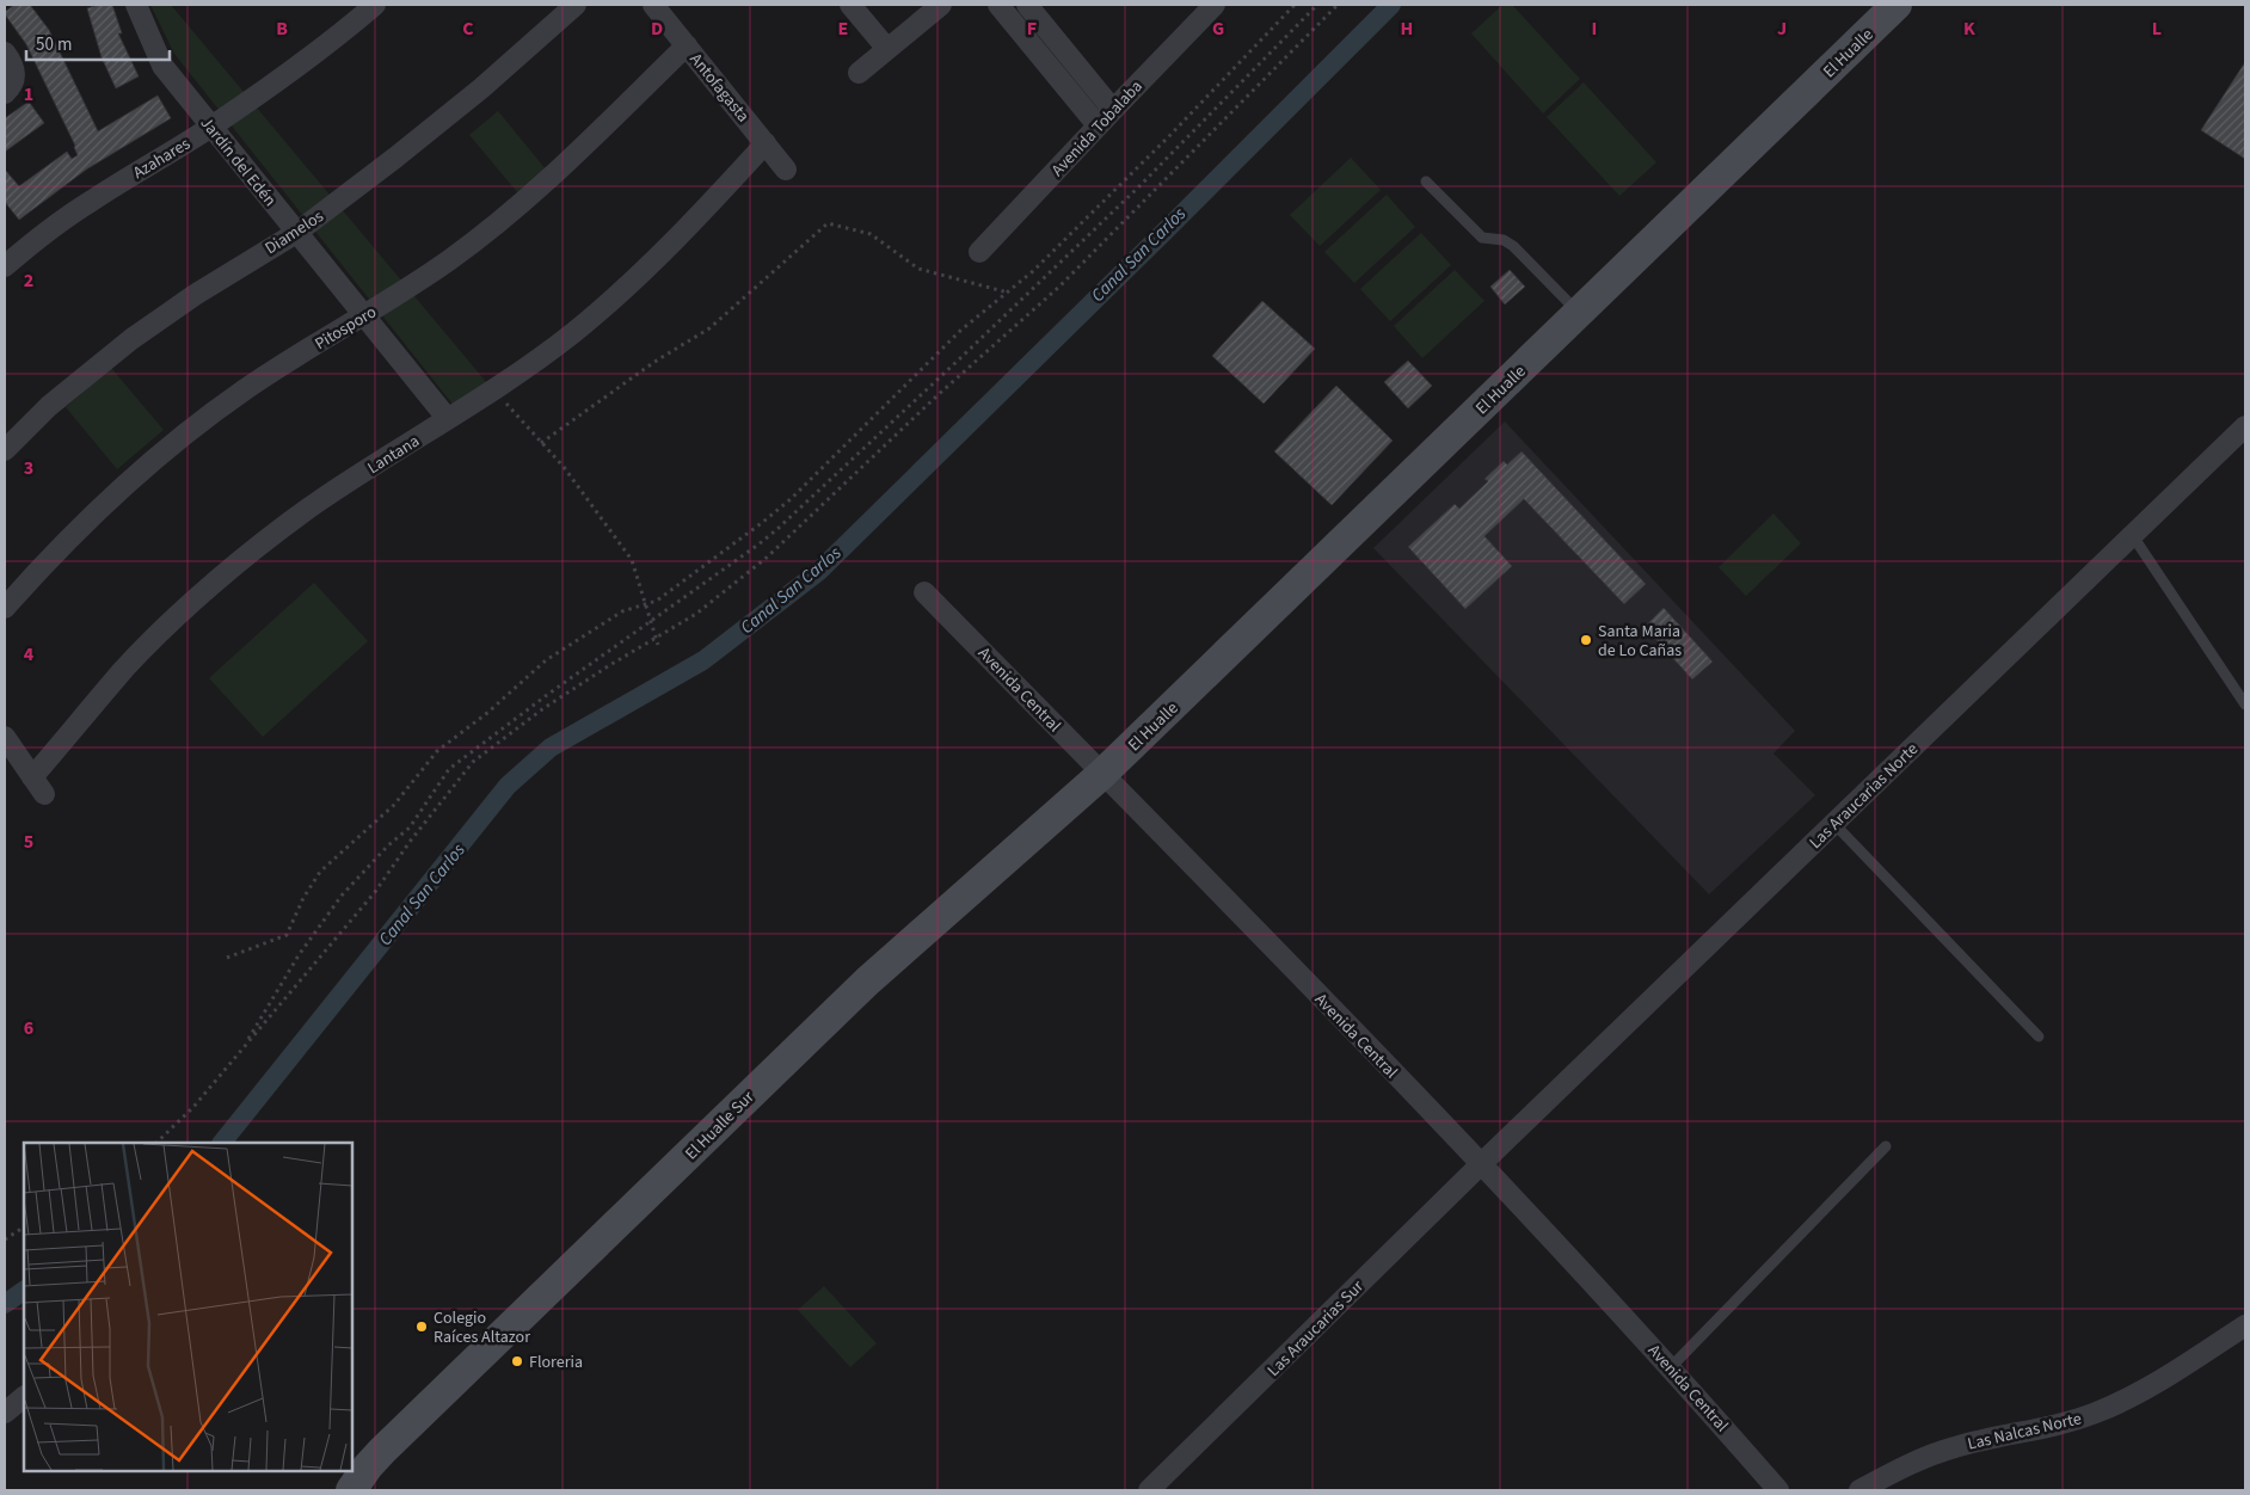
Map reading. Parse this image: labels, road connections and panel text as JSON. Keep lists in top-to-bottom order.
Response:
{
  "streets": {
    "street": [
      "El Hualle",
      "Antofagasta",
      "Avenida Tobalaba",
      "Azahares",
      "Jardín del Edén",
      "Diamelos",
      "Pitosporo",
      "Lantana",
      "Avenida Central",
      "Las Araucarias Norte",
      "El Hualle Sur",
      "Las Araucarias Sur",
      "Las Nalcas Norte"
    ]
  },
  "crossings": [
    ["El Hualle", "Avenida Central"],
    ["El Hualle", "El Hualle Sur"],
    ["Antofagasta", "Pitosporo"],
    ["Antofagasta", "Lantana"],
    ["Azahares", "Jardín del Edén"],
    ["Jardín del Edén", "Diamelos"],
    ["Jardín del Edén", "Pitosporo"],
    ["Jardín del Edén", "Lantana"],
    ["Avenida Central", "Las Araucarias Norte"],
    ["Avenida Central", "El Hualle Sur"],
    ["Avenida Central", "Las Araucarias Sur"],
    ["Las Araucarias Norte", "Las Araucarias Sur"]
  ],
  "water": ["Canal San Carlos"],
  "places": ["Santa Maria de Lo Cañas", "Colegio Raíces Altazor", "Floreria"],
  "scale_bar": "50 m",
  "grid": {
    "columns": [
      "B",
      "C",
      "D",
      "E",
      "F",
      "G",
      "H",
      "I",
      "J",
      "K",
      "L"
    ],
    "rows": [
      "1",
      "2",
      "3",
      "4",
      "5",
      "6"
    ]
  }
}
